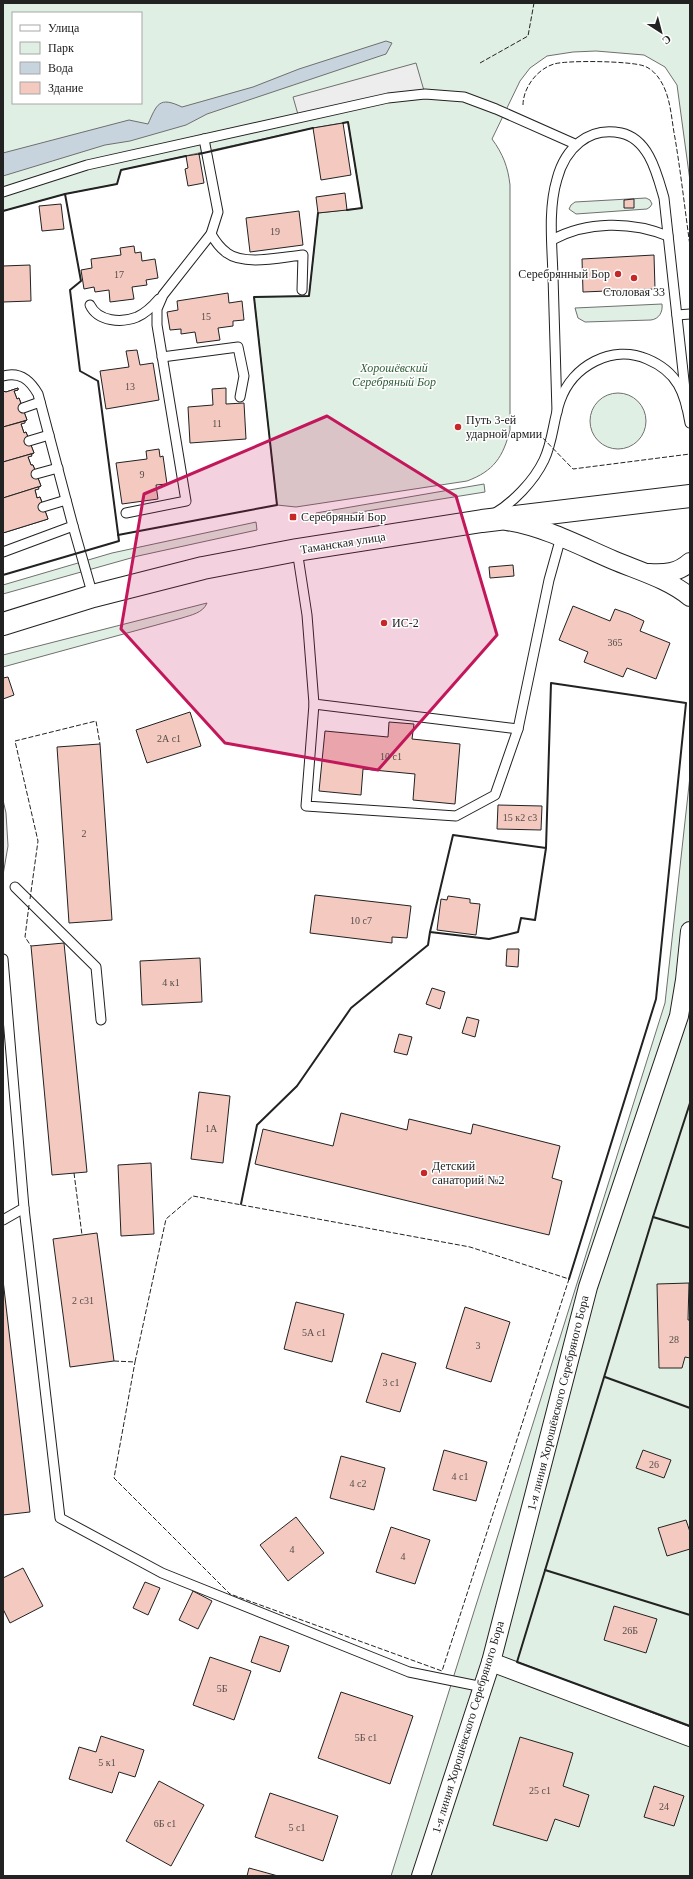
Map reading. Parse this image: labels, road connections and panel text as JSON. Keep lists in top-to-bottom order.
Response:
{
  "streets": {
    "street": ["Таманская улица", "1-я линия Хорошёвского Серебряного Бора"]
  },
  "parks": ["Хорошёвский Серебряный Бор"],
  "places": {
    "other": [
      "Серебрянный Бор",
      "Столовая 33",
      "Путь 3-ей ударной армии",
      "ИС-2",
      "Детский санаторий №2"
    ],
    "transit": ["Серебряный Бор"]
  },
  "house_numbers": [
    "19",
    "17",
    "15",
    "13",
    "11",
    "9",
    "365",
    "2А с1",
    "10 с1",
    "15 к2 с3",
    "2",
    "10 с7",
    "4 к1",
    "1А",
    "2 с31",
    "5А с1",
    "28",
    "3",
    "3 с1",
    "26",
    "4 с1",
    "4 с2",
    "4",
    "4",
    "26Б",
    "5Б",
    "5Б с1",
    "5 к1",
    "25 с1",
    "24",
    "6Б с1",
    "5 с1"
  ],
  "legend": [
    "Улица",
    "Парк",
    "Вода",
    "Здание"
  ],
  "north": "bottom right"
}
